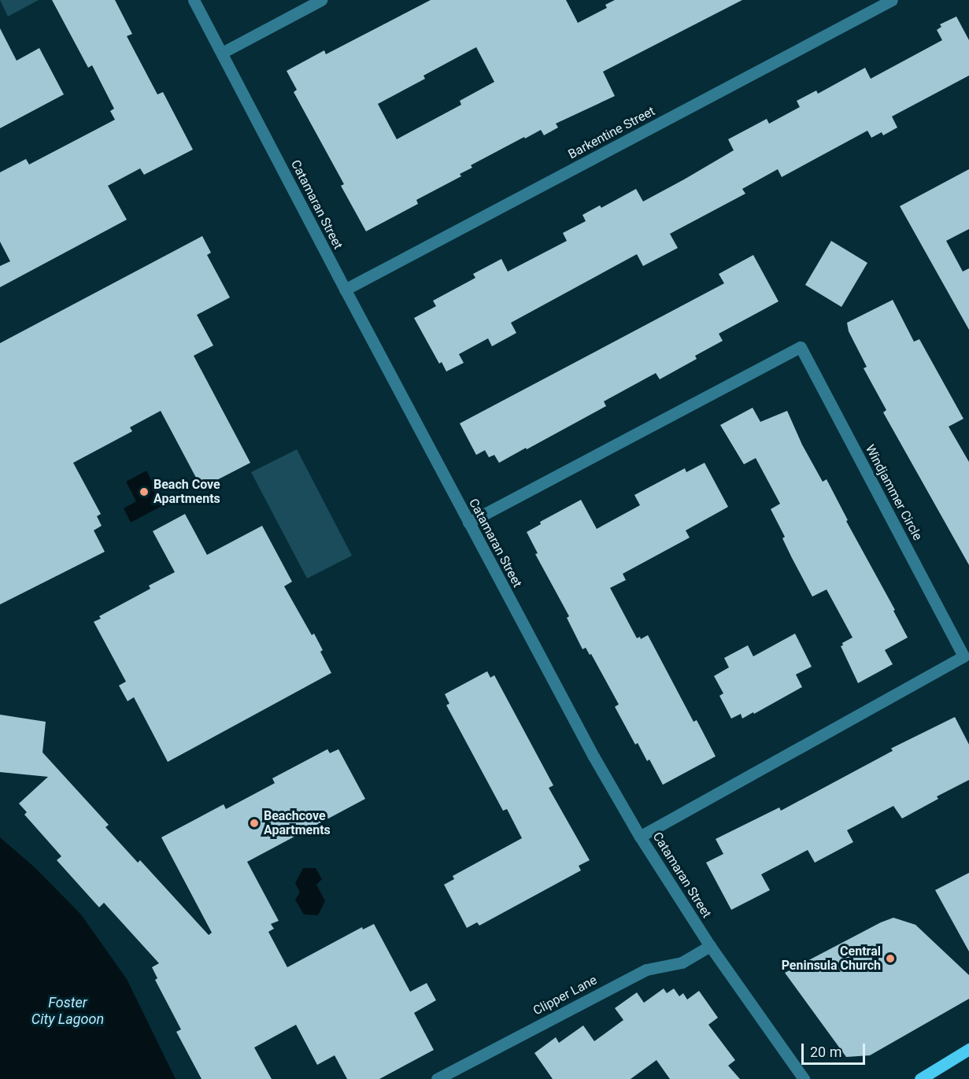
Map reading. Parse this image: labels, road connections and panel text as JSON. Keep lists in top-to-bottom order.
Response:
{
  "streets": {
    "street": [
      "Barkentine Street",
      "Catamaran Street",
      "Windjammer Circle",
      "Clipper Lane"
    ]
  },
  "crossings": [
    ["Barkentine Street", "Catamaran Street"],
    ["Catamaran Street", "Windjammer Circle"],
    ["Catamaran Street", "Clipper Lane"]
  ],
  "water": ["Foster City Lagoon"],
  "places": ["Beach Cove Apartments", "Beachcove Apartments", "Central Peninsula Church"],
  "scale_bar": "20 m"
}
